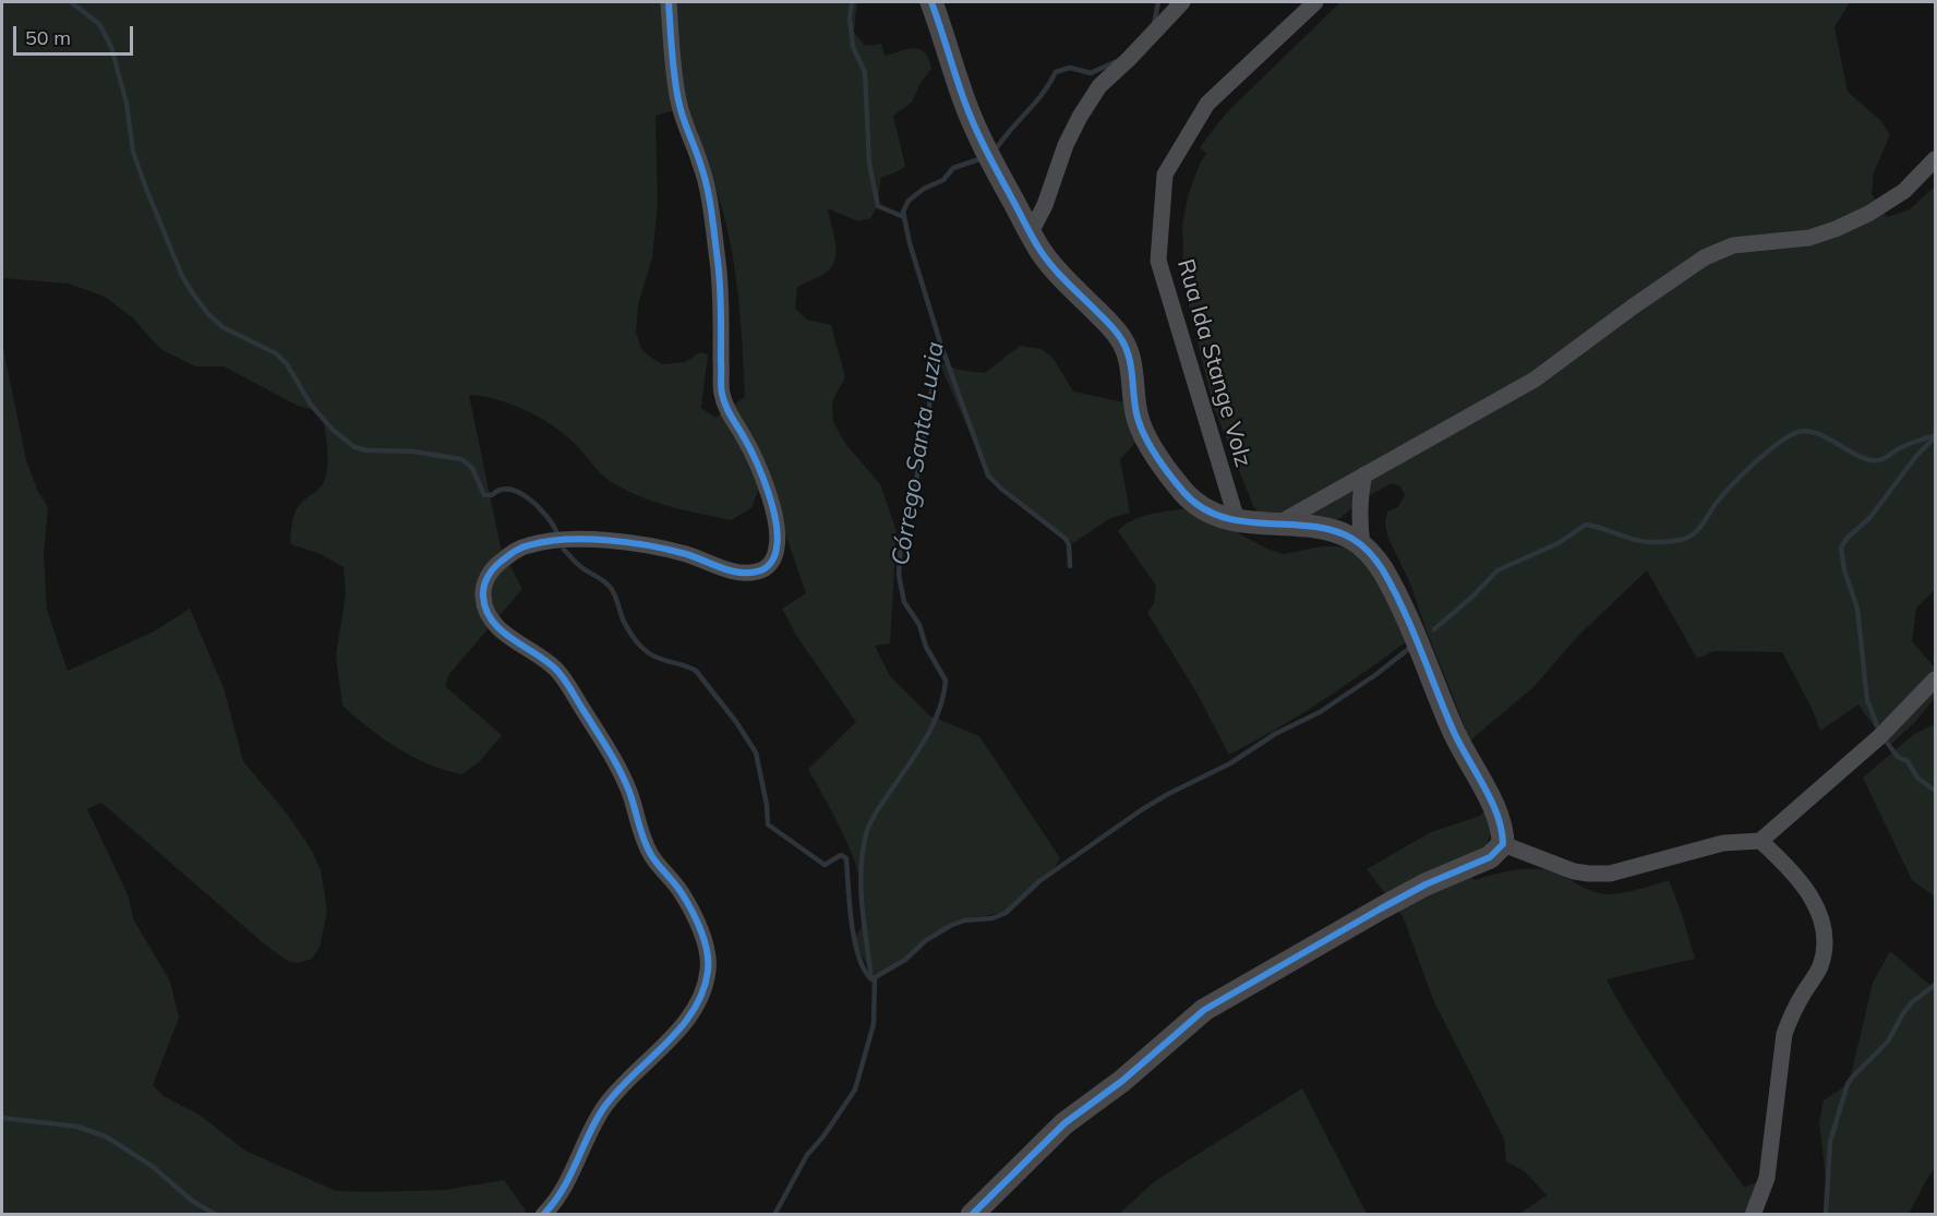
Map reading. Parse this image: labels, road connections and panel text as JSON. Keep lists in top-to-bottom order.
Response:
{
  "streets": {
    "street": ["Rua Ida Stange Volz"]
  },
  "water": ["Córrego Santa Luzia"],
  "scale_bar": "50 m"
}
